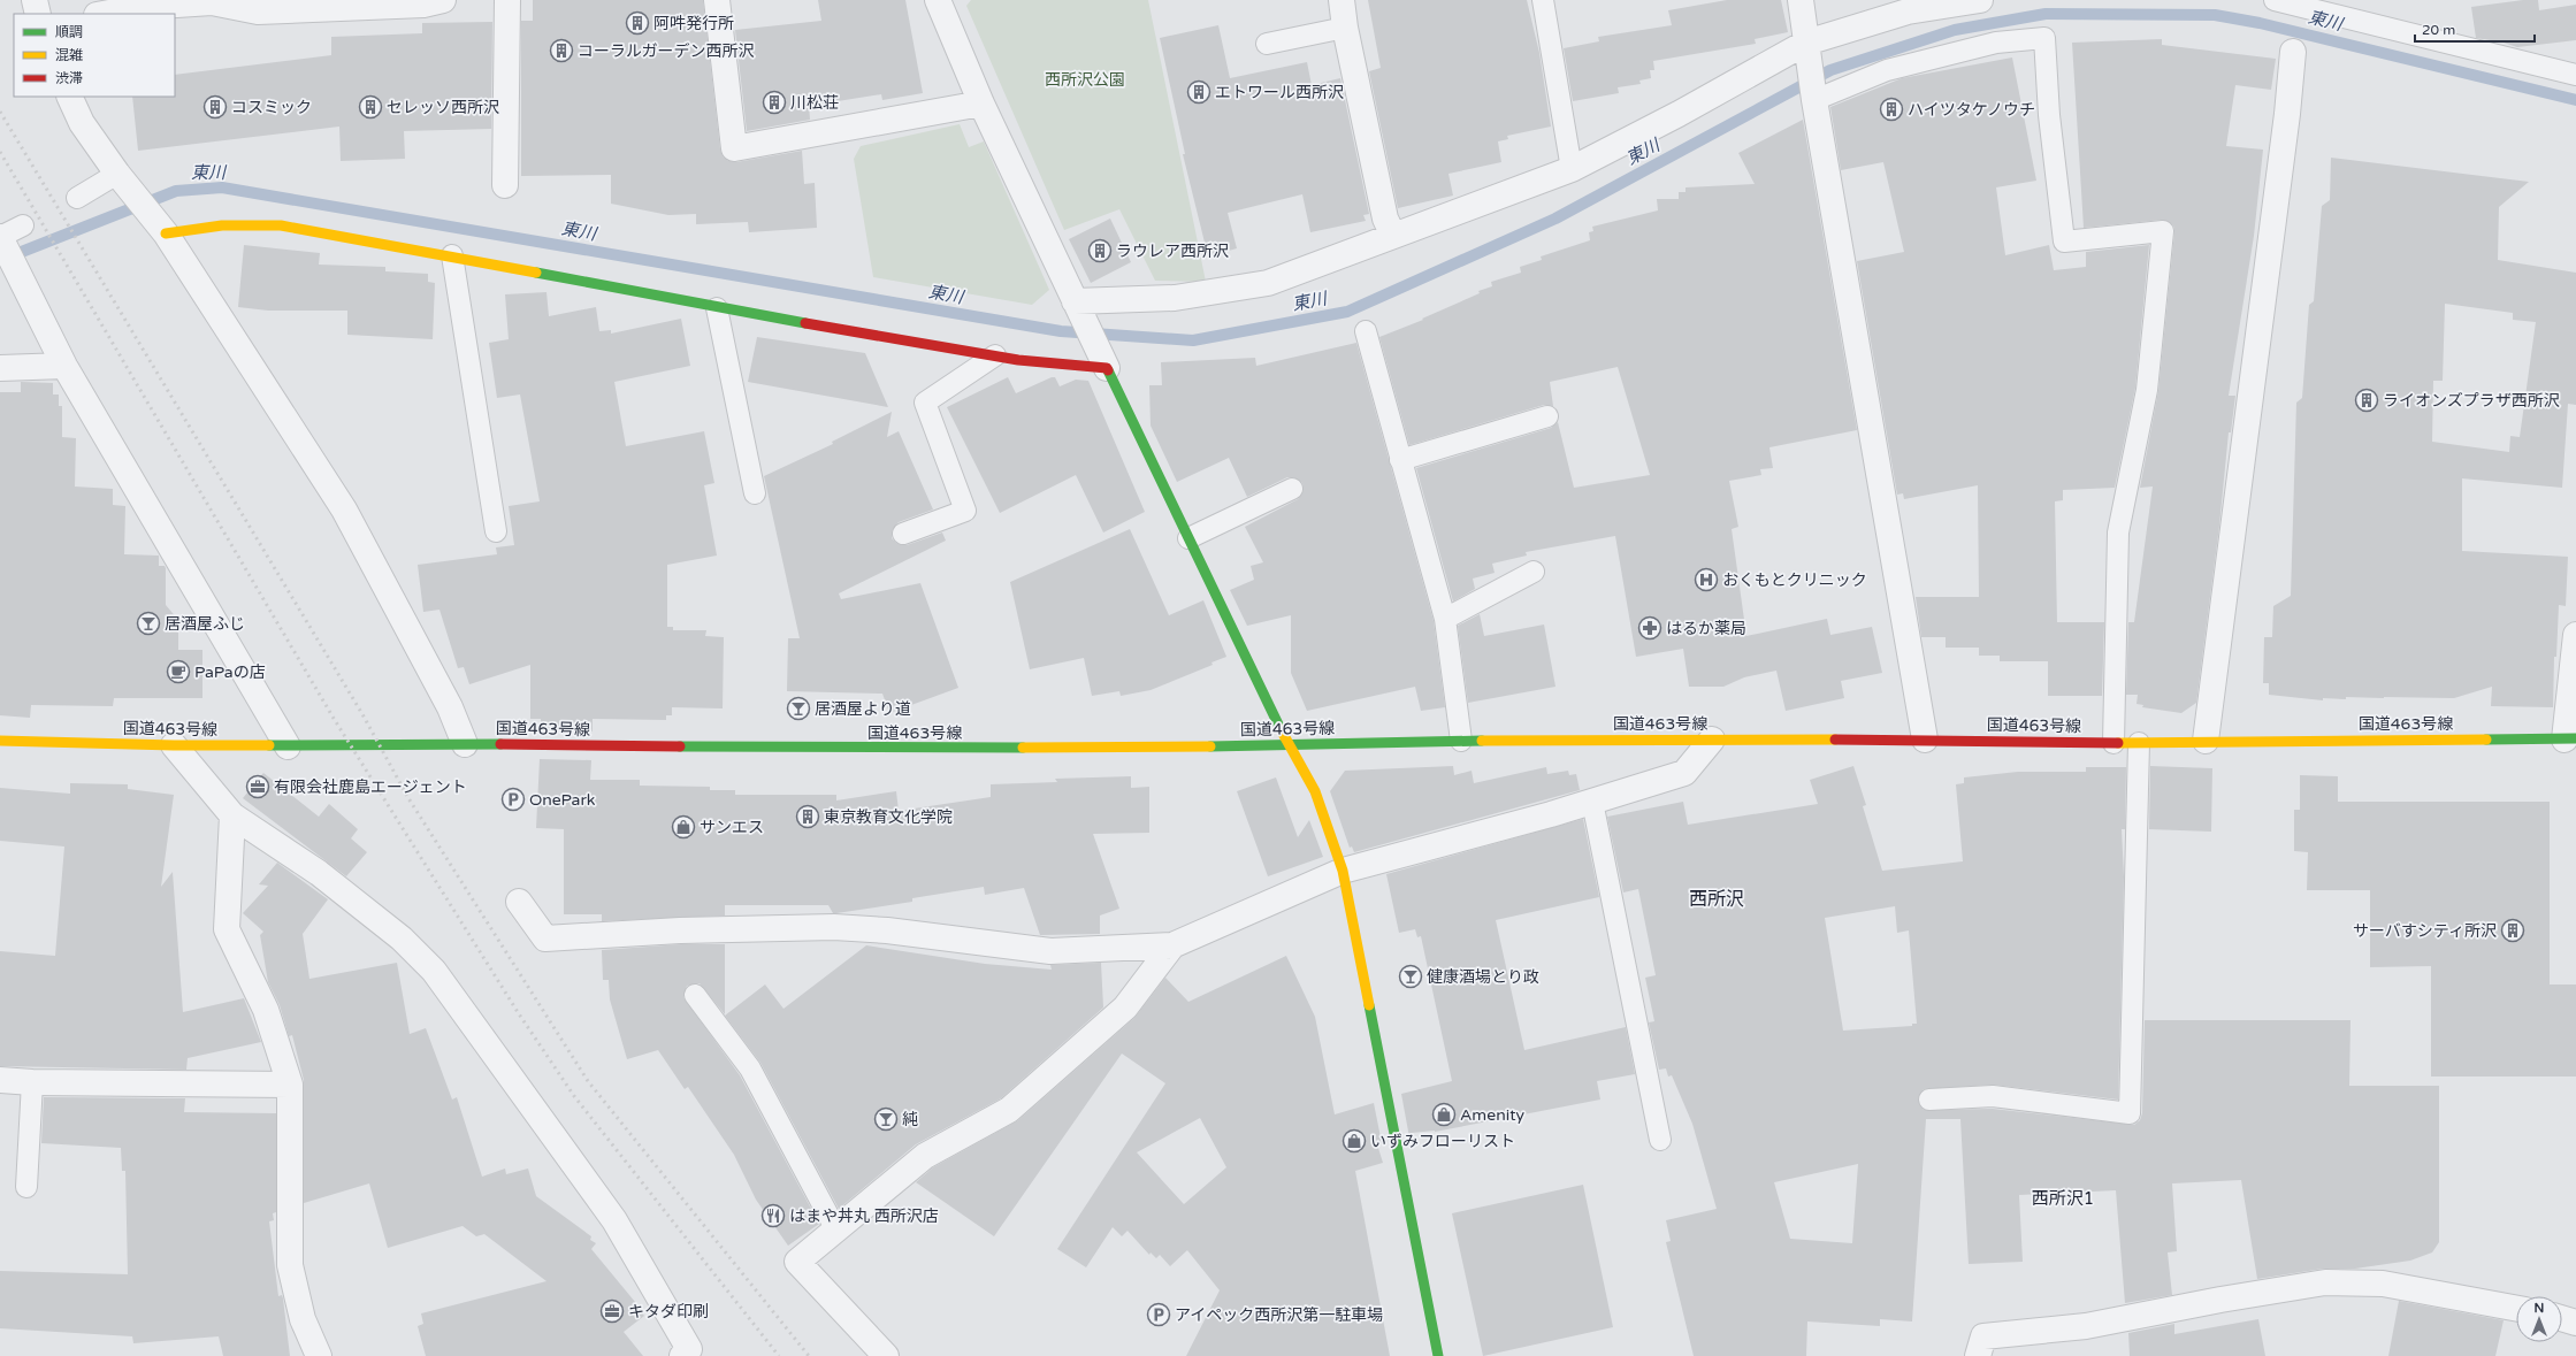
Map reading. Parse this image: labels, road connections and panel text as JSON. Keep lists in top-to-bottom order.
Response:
{
  "streets": {
    "main road": ["国道463号線"]
  },
  "districts": ["西所沢", "西所沢1"],
  "water": ["東川"],
  "parks": ["西所沢公園"],
  "places": {
    "building": [
      "阿吽発行所",
      "コーラルガーデン西所沢",
      "エトワール西所沢",
      "川松荘",
      "コスミック",
      "セレッソ西所沢",
      "ハイツタケノウチ",
      "ラウレア西所沢",
      "ライオンズプラザ西所沢",
      "東京教育文化学院",
      "サーバすシティ所沢"
    ],
    "hospital": ["おくもとクリニック"],
    "bar": [
      "居酒屋ふじ",
      "居酒屋より道",
      "健康酒場とり政",
      "純"
    ],
    "pharmacy": ["はるか薬局"],
    "cafe": ["PaPaの店"],
    "office": ["有限会社鹿島エージェント", "キタダ印刷"],
    "parking": ["OnePark", "アイペック西所沢第一駐車場"],
    "shop": ["サンエス", "Amenity", "いずみフローリスト"],
    "restaurant": ["はまや丼丸 西所沢店"]
  },
  "legend": ["順調", "混雑", "渋滞"],
  "scale_bar": "20 m",
  "north": "top"
}
